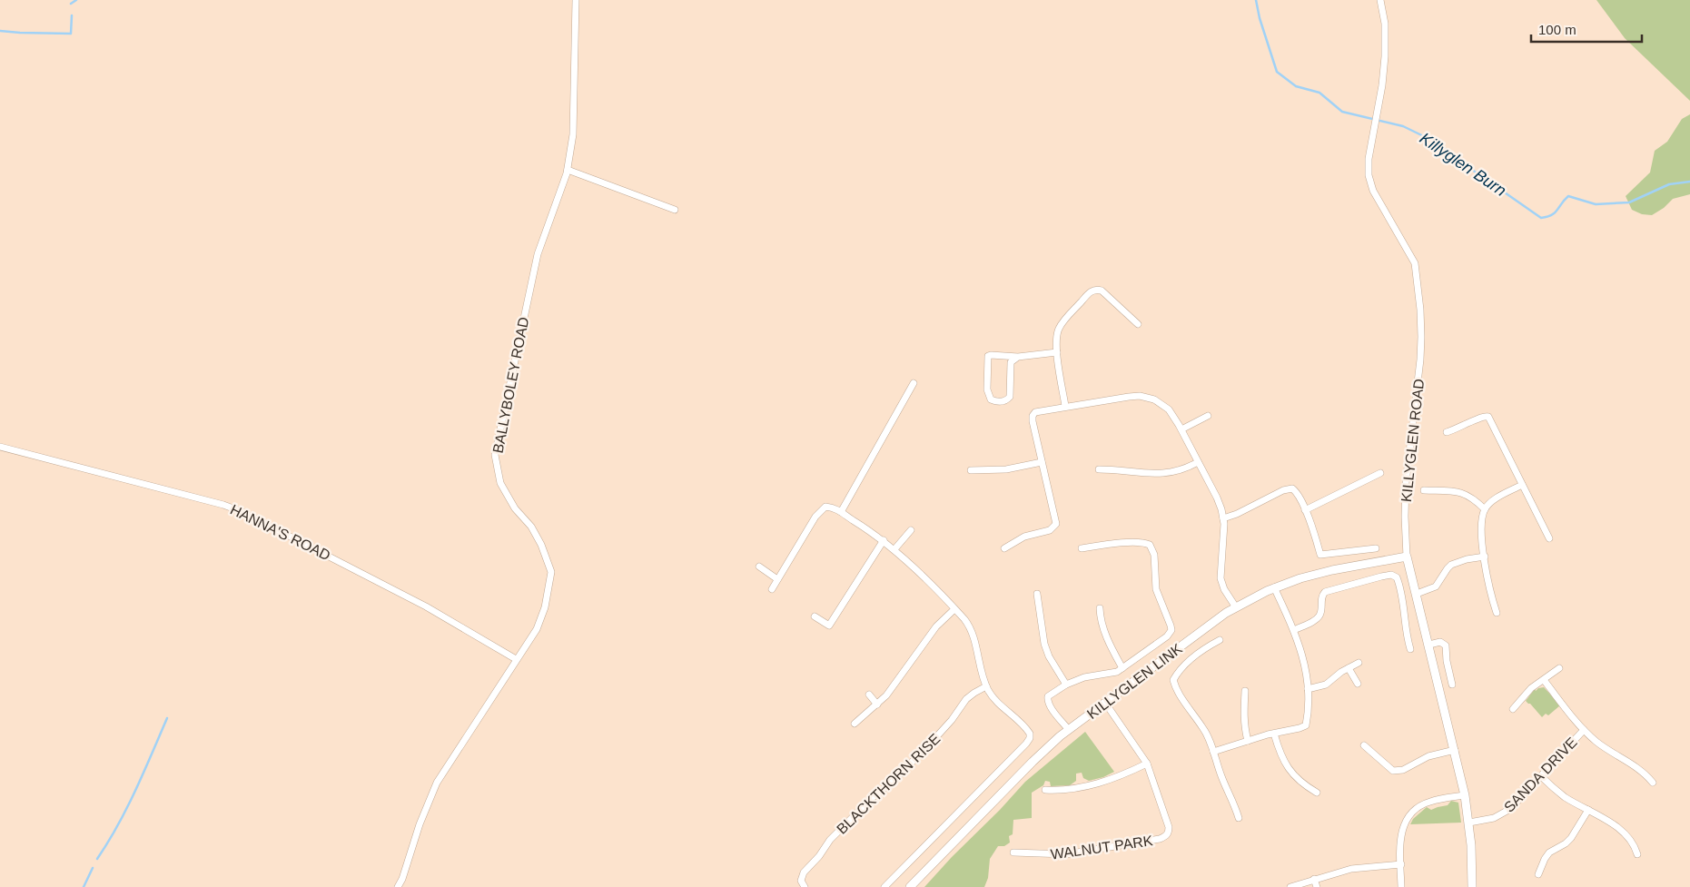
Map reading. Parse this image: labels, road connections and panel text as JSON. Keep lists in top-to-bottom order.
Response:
{
  "streets": {
    "street": [
      "BALLYBOLEY ROAD",
      "KILLYGLEN ROAD",
      "HANNA'S ROAD",
      "KILLYGLEN LINK",
      "SANDA DRIVE",
      "BLACKTHORN RISE",
      "WALNUT PARK"
    ]
  },
  "crossings": [
    ["BALLYBOLEY ROAD", "HANNA'S ROAD"],
    ["KILLYGLEN ROAD", "KILLYGLEN LINK"],
    ["KILLYGLEN ROAD", "SANDA DRIVE"],
    ["KILLYGLEN LINK", "WALNUT PARK"]
  ],
  "water": ["Killyglen Burn"],
  "scale_bar": "100 m"
}
